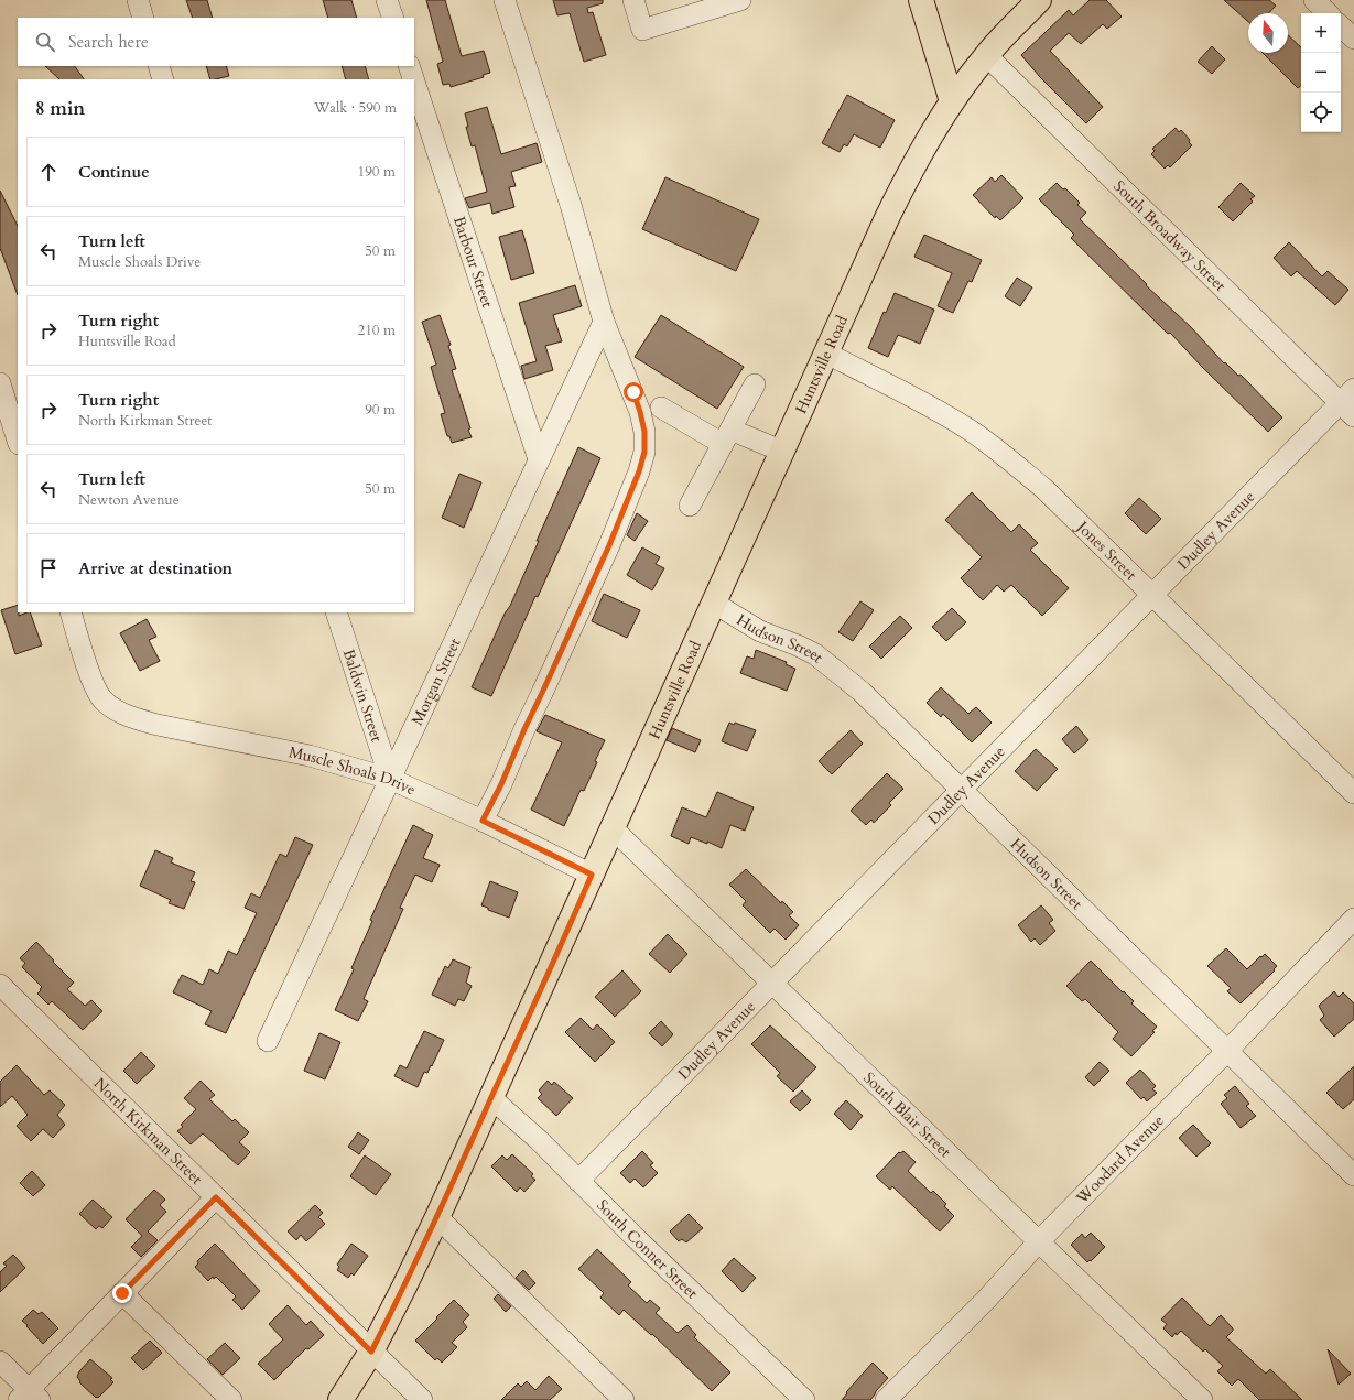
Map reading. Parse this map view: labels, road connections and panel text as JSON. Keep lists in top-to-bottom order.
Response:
{
  "streets": {
    "main road": ["Huntsville Road"],
    "street": [
      "South Broadway Street",
      "Barbour Street",
      "Dudley Avenue",
      "Jones Street",
      "Hudson Street",
      "Morgan Street",
      "Baldwin Street",
      "Muscle Shoals Drive",
      "South Blair Street",
      "North Kirkman Street",
      "Woodard Avenue",
      "South Conner Street"
    ]
  },
  "crossings": [
    ["South Broadway Street", "Huntsville Road"],
    ["South Broadway Street", "Dudley Avenue"],
    ["Barbour Street", "Morgan Street"],
    ["Huntsville Road", "Jones Street"],
    ["Huntsville Road", "Hudson Street"],
    ["Huntsville Road", "Muscle Shoals Drive"],
    ["Huntsville Road", "South Blair Street"],
    ["Huntsville Road", "North Kirkman Street"],
    ["Huntsville Road", "South Conner Street"],
    ["Dudley Avenue", "Jones Street"],
    ["Dudley Avenue", "Hudson Street"],
    ["Dudley Avenue", "South Blair Street"],
    ["Dudley Avenue", "South Conner Street"],
    ["Hudson Street", "Woodard Avenue"],
    ["Morgan Street", "Baldwin Street"],
    ["Morgan Street", "Muscle Shoals Drive"],
    ["Baldwin Street", "Muscle Shoals Drive"],
    ["South Blair Street", "Woodard Avenue"]
  ],
  "north": "top",
  "page": {
    "map_buttons": ["+", "−"],
    "search": "Search here",
    "heading": ["8 min", "Walk · 590 m"],
    "list": [
      ["Continue", "190 m"],
      ["Turn left", "Muscle Shoals Drive", "50 m"],
      ["Turn right", "Huntsville Road", "210 m"],
      ["Turn right", "North Kirkman Street", "90 m"],
      ["Turn left", "Newton Avenue", "50 m"],
      "Arrive at destination"
    ]
  }
}
